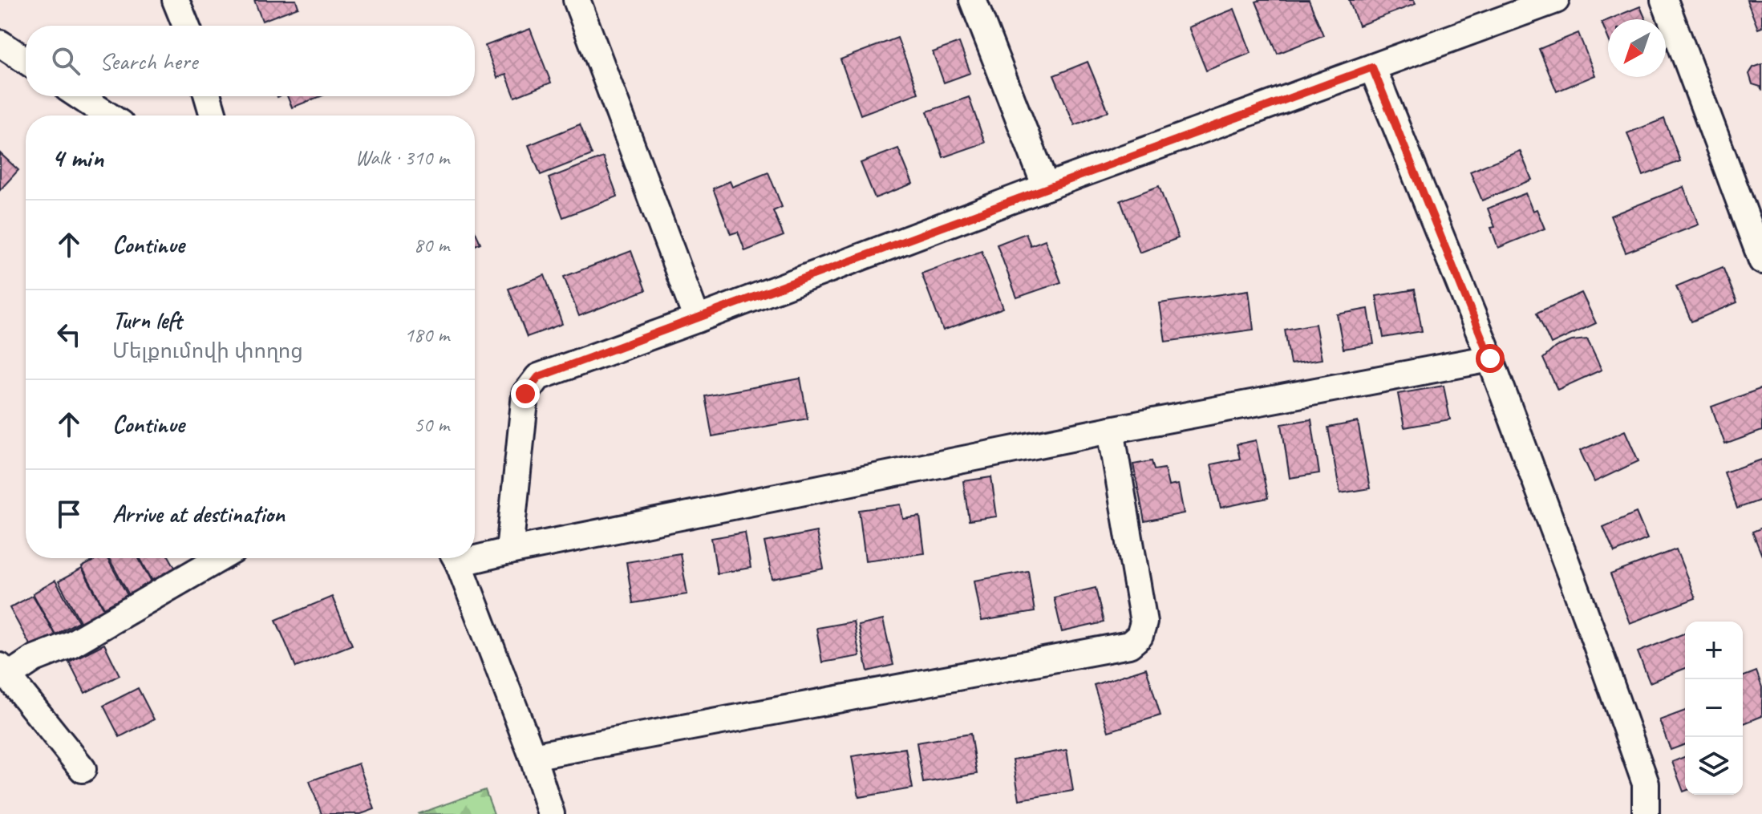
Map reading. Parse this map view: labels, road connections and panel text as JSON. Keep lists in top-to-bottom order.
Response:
{
  "north": "bottom left",
  "page": {
    "search": "Search here",
    "heading": ["4 min", "Walk · 310 m"],
    "list": [
      ["Continue", "80 m"],
      ["Turn left", "Մելքումովի փողոց", "180 m"],
      ["Continue", "50 m"],
      "Arrive at destination"
    ],
    "map_buttons": ["+", "−"]
  }
}
